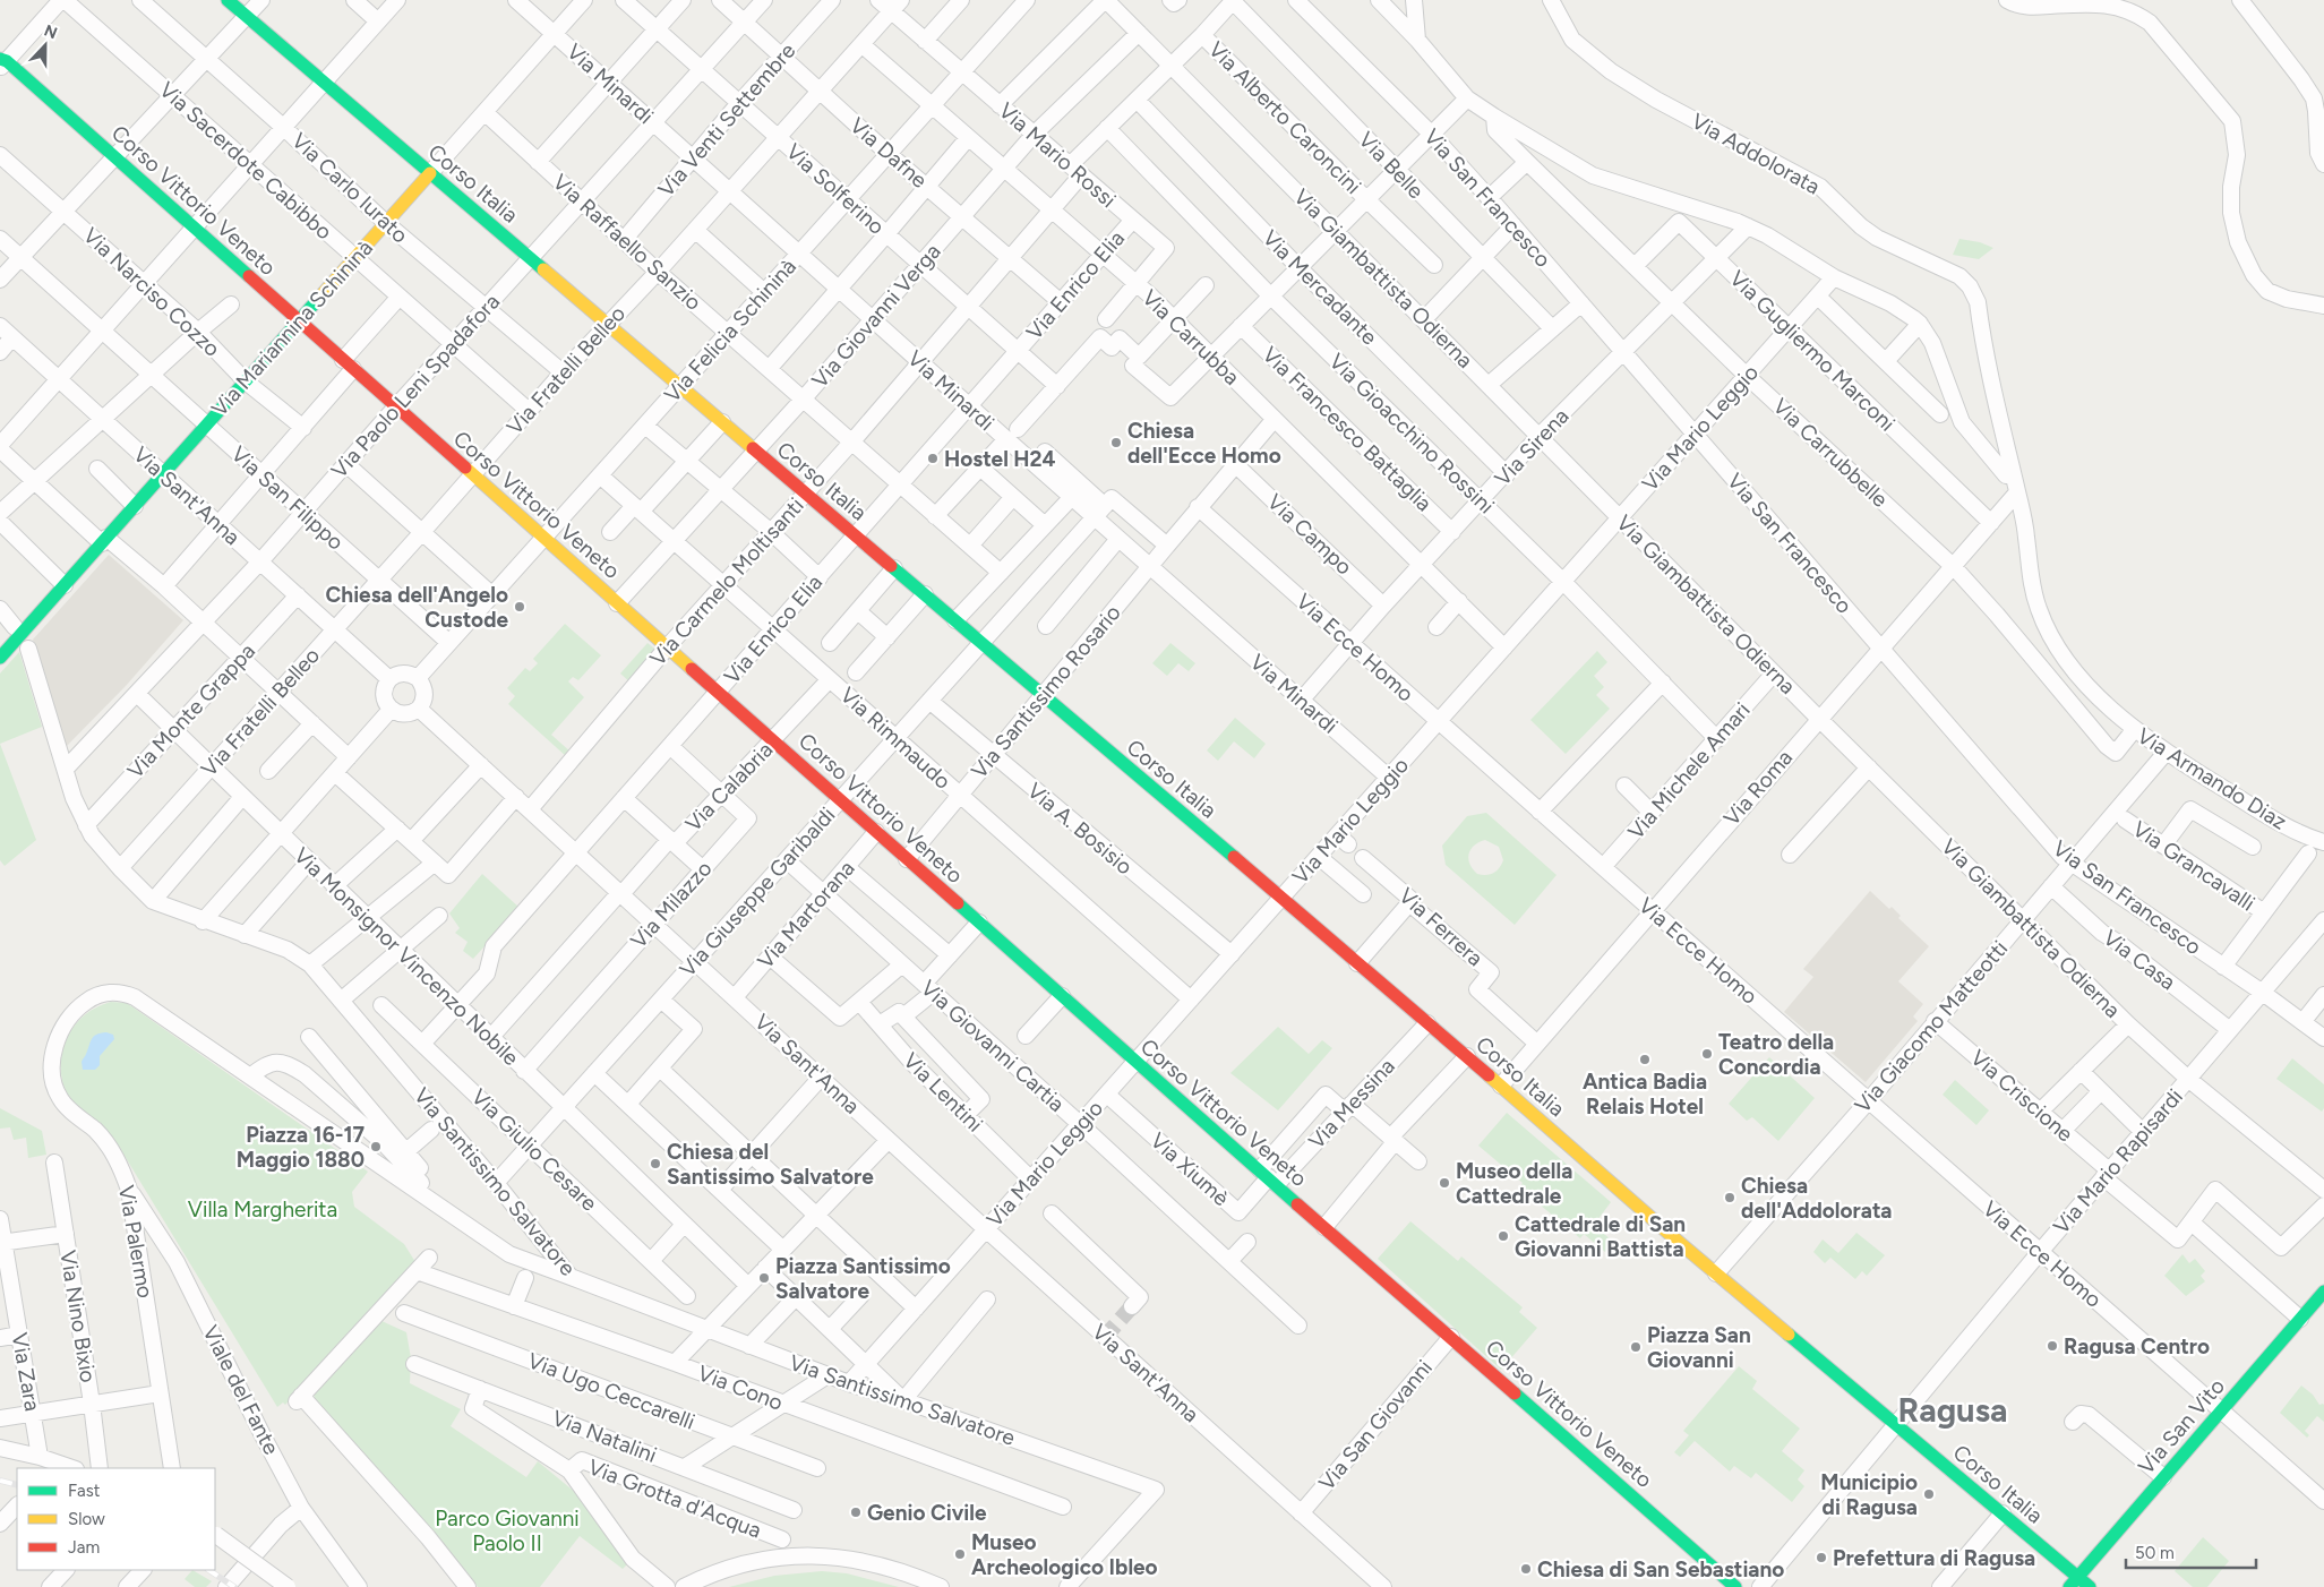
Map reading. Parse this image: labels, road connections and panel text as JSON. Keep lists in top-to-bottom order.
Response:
{
  "streets": {
    "street": [
      "Via Minardi",
      "Via Alberto Caroncini",
      "Via Venti Settembre",
      "Via Dafne",
      "Via Addolorata",
      "Via Mario Rossi",
      "Via Sacerdote Cabibbo",
      "Via Belle",
      "Corso Italia",
      "Via Carlo Iurato",
      "Via Solferino",
      "Via San Francesco",
      "Corso Vittorio Veneto",
      "Via Raffaello Sanzio",
      "Via Giambattista Odierna",
      "Via Enrico Elia",
      "Via Mercadante",
      "Via Narciso Cozzo",
      "Via Giovanni Verga",
      "Via Mariannina Schininà",
      "Via Felicia Schininà",
      "Via Carrubba",
      "Via Gugliermo Marconi",
      "Via Fratelli Belleo",
      "Via Paolo Leni Spadafora",
      "Via Mario Leggio",
      "Via Francesco Battaglia",
      "Via Gioacchino Rossini",
      "Via Sirena",
      "Via Carrubbelle",
      "Via Sant'Anna",
      "Via San Filippo",
      "Via Campo",
      "Via Carmelo Moltisanti",
      "Via Ecce Homo",
      "Via Santissimo Rosario",
      "Via Monte Grappa",
      "Via Rimmaudo",
      "Via Michele Amari",
      "Via Armando Diaz",
      "Via Calabria",
      "Via Roma",
      "Via A. Bosisio",
      "Via Grancavalli",
      "Via Giuseppe Garibaldi",
      "Via Milazzo",
      "Via Martorana",
      "Via Ferrera",
      "Via Monsignor Vincenzo Nobile",
      "Via Casa",
      "Via Giacomo Matteotti",
      "Via Giovanni Cartia",
      "Via Lentini",
      "Via Criscione",
      "Via Messina",
      "Via Giulio Cesare",
      "Via Mario Rapisardi",
      "Via Xiumè",
      "Via Santissimo Salvatore",
      "Via Palermo",
      "Via Nino Bixio",
      "Via Zara",
      "Via Cono",
      "Viale del Fante",
      "Via Ugo Ceccarelli",
      "Via San Giovanni",
      "Via San Vito",
      "Via Natalini",
      "Via Grotta d'Acqua"
    ]
  },
  "crossings": [
    ["Via Minardi", "Via Venti Settembre"],
    ["Via Minardi", "Via Enrico Elia"],
    ["Via Minardi", "Via Giovanni Verga"],
    ["Via Minardi", "Via Mariannina Schininà"],
    ["Via Minardi", "Via Felicia Schininà"],
    ["Via Minardi", "Via Fratelli Belleo"],
    ["Via Minardi", "Via Paolo Leni Spadafora"],
    ["Via Minardi", "Via Mario Leggio"],
    ["Via Minardi", "Via Sirena"],
    ["Via Minardi", "Via Carmelo Moltisanti"],
    ["Via Minardi", "Via Santissimo Rosario"],
    ["Via Minardi", "Via Giuseppe Garibaldi"],
    ["Via Alberto Caroncini", "Via Carmelo Moltisanti"],
    ["Via Venti Settembre", "Via Dafne"],
    ["Via Venti Settembre", "Via Solferino"],
    ["Via Venti Settembre", "Via Raffaello Sanzio"],
    ["Via Dafne", "Via Enrico Elia"],
    ["Via Dafne", "Via Giovanni Verga"],
    ["Via Dafne", "Via Felicia Schininà"],
    ["Via Dafne", "Via Fratelli Belleo"],
    ["Via Dafne", "Via Paolo Leni Spadafora"],
    ["Via Dafne", "Via Carmelo Moltisanti"],
    ["Via Addolorata", "Via Armando Diaz"],
    ["Via Addolorata", "Via Roma"],
    ["Via Mario Rossi", "Via Enrico Elia"],
    ["Via Mario Rossi", "Via Giovanni Verga"],
    ["Via Mario Rossi", "Via Felicia Schininà"],
    ["Via Mario Rossi", "Via Carrubba"],
    ["Via Mario Rossi", "Via Fratelli Belleo"],
    ["Via Mario Rossi", "Via Carmelo Moltisanti"],
    ["Via Sacerdote Cabibbo", "Via Mariannina Schininà"],
    ["Via Sacerdote Cabibbo", "Via Fratelli Belleo"],
    ["Via Sacerdote Cabibbo", "Via Paolo Leni Spadafora"],
    ["Via Belle", "Via Carmelo Moltisanti"],
    ["Corso Italia", "Via Enrico Elia"],
    ["Corso Italia", "Via Giovanni Verga"],
    ["Corso Italia", "Via Mariannina Schininà"],
    ["Corso Italia", "Via Felicia Schininà"],
    ["Corso Italia", "Via Fratelli Belleo"],
    ["Corso Italia", "Via Paolo Leni Spadafora"],
    ["Corso Italia", "Via Mario Leggio"],
    ["Corso Italia", "Via Carmelo Moltisanti"],
    ["Corso Italia", "Via Santissimo Rosario"],
    ["Corso Italia", "Via Roma"],
    ["Corso Italia", "Via Giuseppe Garibaldi"],
    ["Corso Italia", "Via Giacomo Matteotti"],
    ["Corso Italia", "Via Messina"],
    ["Corso Italia", "Via Mario Rapisardi"],
    ["Corso Italia", "Via San Vito"],
    ["Via Carlo Iurato", "Via Mariannina Schininà"],
    ["Via Carlo Iurato", "Via Fratelli Belleo"],
    ["Via Carlo Iurato", "Via Paolo Leni Spadafora"],
    ["Via Solferino", "Via Enrico Elia"],
    ["Via Solferino", "Via Giovanni Verga"],
    ["Via Solferino", "Via Felicia Schininà"],
    ["Via Solferino", "Via Fratelli Belleo"],
    ["Via Solferino", "Via Paolo Leni Spadafora"],
    ["Via Solferino", "Via Carmelo Moltisanti"],
    ["Via San Francesco", "Via Mario Leggio"],
    ["Via San Francesco", "Via Sirena"],
    ["Via San Francesco", "Via Roma"],
    ["Via San Francesco", "Via Giacomo Matteotti"],
    ["Via San Francesco", "Via Mario Rapisardi"],
    ["Corso Vittorio Veneto", "Via Enrico Elia"],
    ["Corso Vittorio Veneto", "Via Giovanni Verga"],
    ["Corso Vittorio Veneto", "Via Mariannina Schininà"],
    ["Corso Vittorio Veneto", "Via Felicia Schininà"],
    ["Corso Vittorio Veneto", "Via Fratelli Belleo"],
    ["Corso Vittorio Veneto", "Via Paolo Leni Spadafora"],
    ["Corso Vittorio Veneto", "Via Mario Leggio"],
    ["Corso Vittorio Veneto", "Via Carmelo Moltisanti"],
    ["Corso Vittorio Veneto", "Via Santissimo Rosario"],
    ["Corso Vittorio Veneto", "Via Calabria"],
    ["Corso Vittorio Veneto", "Via Giuseppe Garibaldi"],
    ["Corso Vittorio Veneto", "Via Martorana"],
    ["Corso Vittorio Veneto", "Via Messina"],
    ["Corso Vittorio Veneto", "Via Xiumè"],
    ["Corso Vittorio Veneto", "Via San Giovanni"],
    ["Via Raffaello Sanzio", "Via Enrico Elia"],
    ["Via Raffaello Sanzio", "Via Giovanni Verga"],
    ["Via Raffaello Sanzio", "Via Mariannina Schininà"],
    ["Via Raffaello Sanzio", "Via Felicia Schininà"],
    ["Via Raffaello Sanzio", "Via Fratelli Belleo"],
    ["Via Raffaello Sanzio", "Via Paolo Leni Spadafora"],
    ["Via Raffaello Sanzio", "Via Carmelo Moltisanti"],
    ["Via Giambattista Odierna", "Via Giovanni Verga"],
    ["Via Giambattista Odierna", "Via Mario Leggio"],
    ["Via Giambattista Odierna", "Via Sirena"],
    ["Via Giambattista Odierna", "Via Carmelo Moltisanti"],
    ["Via Giambattista Odierna", "Via Michele Amari"],
    ["Via Giambattista Odierna", "Via Roma"],
    ["Via Giambattista Odierna", "Via Giacomo Matteotti"],
    ["Via Giambattista Odierna", "Via Mario Rapisardi"],
    ["Via Enrico Elia", "Via Carrubba"],
    ["Via Enrico Elia", "Via Sant'Anna"],
    ["Via Enrico Elia", "Via Rimmaudo"],
    ["Via Enrico Elia", "Via Milazzo"],
    ["Via Enrico Elia", "Via Monsignor Vincenzo Nobile"],
    ["Via Enrico Elia", "Via Giulio Cesare"],
    ["Via Mercadante", "Via Sirena"],
    ["Via Mercadante", "Via Carmelo Moltisanti"],
    ["Via Narciso Cozzo", "Via Mariannina Schininà"],
    ["Via Giovanni Verga", "Via Carrubba"],
    ["Via Giovanni Verga", "Via Rimmaudo"],
    ["Via Mariannina Schininà", "Via Sant'Anna"],
    ["Via Mariannina Schininà", "Via San Filippo"],
    ["Via Felicia Schininà", "Via Carrubba"],
    ["Via Felicia Schininà", "Via Sant'Anna"],
    ["Via Felicia Schininà", "Via San Filippo"],
    ["Via Felicia Schininà", "Via Rimmaudo"],
    ["Via Carrubba", "Via Fratelli Belleo"],
    ["Via Carrubba", "Via Mario Leggio"],
    ["Via Carrubba", "Via Sirena"],
    ["Via Carrubba", "Via Carmelo Moltisanti"],
    ["Via Gugliermo Marconi", "Via Mario Leggio"],
    ["Via Gugliermo Marconi", "Via Sirena"],
    ["Via Gugliermo Marconi", "Via Carrubbelle"],
    ["Via Gugliermo Marconi", "Via Roma"],
    ["Via Fratelli Belleo", "Via Sant'Anna"],
    ["Via Fratelli Belleo", "Via San Filippo"],
    ["Via Fratelli Belleo", "Via Monsignor Vincenzo Nobile"],
    ["Via Fratelli Belleo", "Via Santissimo Salvatore"],
    ["Via Paolo Leni Spadafora", "Via Sant'Anna"],
    ["Via Paolo Leni Spadafora", "Via San Filippo"],
    ["Via Paolo Leni Spadafora", "Via Monsignor Vincenzo Nobile"],
    ["Via Paolo Leni Spadafora", "Via Santissimo Salvatore"],
    ["Via Mario Leggio", "Via Gioacchino Rossini"],
    ["Via Mario Leggio", "Via Carrubbelle"],
    ["Via Mario Leggio", "Via Sant'Anna"],
    ["Via Mario Leggio", "Via Ecce Homo"],
    ["Via Mario Leggio", "Via Rimmaudo"],
    ["Via Mario Leggio", "Via A. Bosisio"],
    ["Via Mario Leggio", "Via Giovanni Cartia"],
    ["Via Mario Leggio", "Via Lentini"],
    ["Via Mario Leggio", "Via Xiumè"],
    ["Via Mario Leggio", "Via Santissimo Salvatore"],
    ["Via Francesco Battaglia", "Via Sirena"],
    ["Via Gioacchino Rossini", "Via Sirena"],
    ["Via Gioacchino Rossini", "Via Carmelo Moltisanti"],
    ["Via Gioacchino Rossini", "Via Michele Amari"],
    ["Via Sirena", "Via Carrubbelle"],
    ["Via Sirena", "Via Campo"],
    ["Via Sirena", "Via Ecce Homo"],
    ["Via Carrubbelle", "Via Armando Diaz"],
    ["Via Carrubbelle", "Via Roma"],
    ["Via Sant'Anna", "Via Carmelo Moltisanti"],
    ["Via Sant'Anna", "Via Monte Grappa"],
    ["Via Sant'Anna", "Via Calabria"],
    ["Via Sant'Anna", "Via Giuseppe Garibaldi"],
    ["Via Sant'Anna", "Via Milazzo"],
    ["Via Sant'Anna", "Via Martorana"],
    ["Via Sant'Anna", "Via San Giovanni"],
    ["Via Campo", "Via Santissimo Rosario"],
    ["Via Carmelo Moltisanti", "Via Rimmaudo"],
    ["Via Ecce Homo", "Via Santissimo Rosario"],
    ["Via Ecce Homo", "Via Michele Amari"],
    ["Via Ecce Homo", "Via Roma"],
    ["Via Ecce Homo", "Via Giacomo Matteotti"],
    ["Via Ecce Homo", "Via Mario Rapisardi"],
    ["Via Ecce Homo", "Via San Vito"],
    ["Via Santissimo Rosario", "Via Rimmaudo"],
    ["Via Santissimo Rosario", "Via A. Bosisio"],
    ["Via Monte Grappa", "Via Monsignor Vincenzo Nobile"],
    ["Via Monte Grappa", "Via Santissimo Salvatore"],
    ["Via Rimmaudo", "Via Calabria"],
    ["Via Rimmaudo", "Via Giuseppe Garibaldi"],
    ["Via Armando Diaz", "Via Roma"],
    ["Via Armando Diaz", "Via Giacomo Matteotti"],
    ["Via Calabria", "Via Milazzo"],
    ["Via Calabria", "Via Monsignor Vincenzo Nobile"],
    ["Via Roma", "Via Ferrera"],
    ["Via A. Bosisio", "Via Giuseppe Garibaldi"],
    ["Via Giuseppe Garibaldi", "Via Monsignor Vincenzo Nobile"],
    ["Via Giuseppe Garibaldi", "Via Giovanni Cartia"],
    ["Via Giuseppe Garibaldi", "Via Giulio Cesare"],
    ["Via Giuseppe Garibaldi", "Via Santissimo Salvatore"],
    ["Via Milazzo", "Via Monsignor Vincenzo Nobile"],
    ["Via Martorana", "Via Giovanni Cartia"],
    ["Via Casa", "Via Giacomo Matteotti"],
    ["Via Casa", "Via Mario Rapisardi"],
    ["Via Giacomo Matteotti", "Via Criscione"],
    ["Via Criscione", "Via Mario Rapisardi"],
    ["Via Messina", "Via Xiumè"],
    ["Via Palermo", "Viale del Fante"]
  ],
  "districts": ["Ragusa"],
  "parks": ["Villa Margherita", "Parco Giovanni Paolo II"],
  "places": [
    "Chiesa dell'Ecce Homo",
    "Hostel H24",
    "Chiesa dell'Angelo Custode",
    "Teatro della Concordia",
    "Antica Badia Relais Hotel",
    "Piazza 16-17 Maggio 1880",
    "Chiesa del Santissimo Salvatore",
    "Museo della Cattedrale",
    "Chiesa dell'Addolorata",
    "Cattedrale di San Giovanni Battista",
    "Piazza Santissimo Salvatore",
    "Ragusa Centro",
    "Piazza San Giovanni",
    "Municipio di Ragusa",
    "Genio Civile",
    "Museo Archeologico Ibleo",
    "Prefettura di Ragusa",
    "Chiesa di San Sebastiano"
  ],
  "legend": ["Fast", "Slow", "Jam"],
  "scale_bar": "50 m",
  "north": "top"
}
